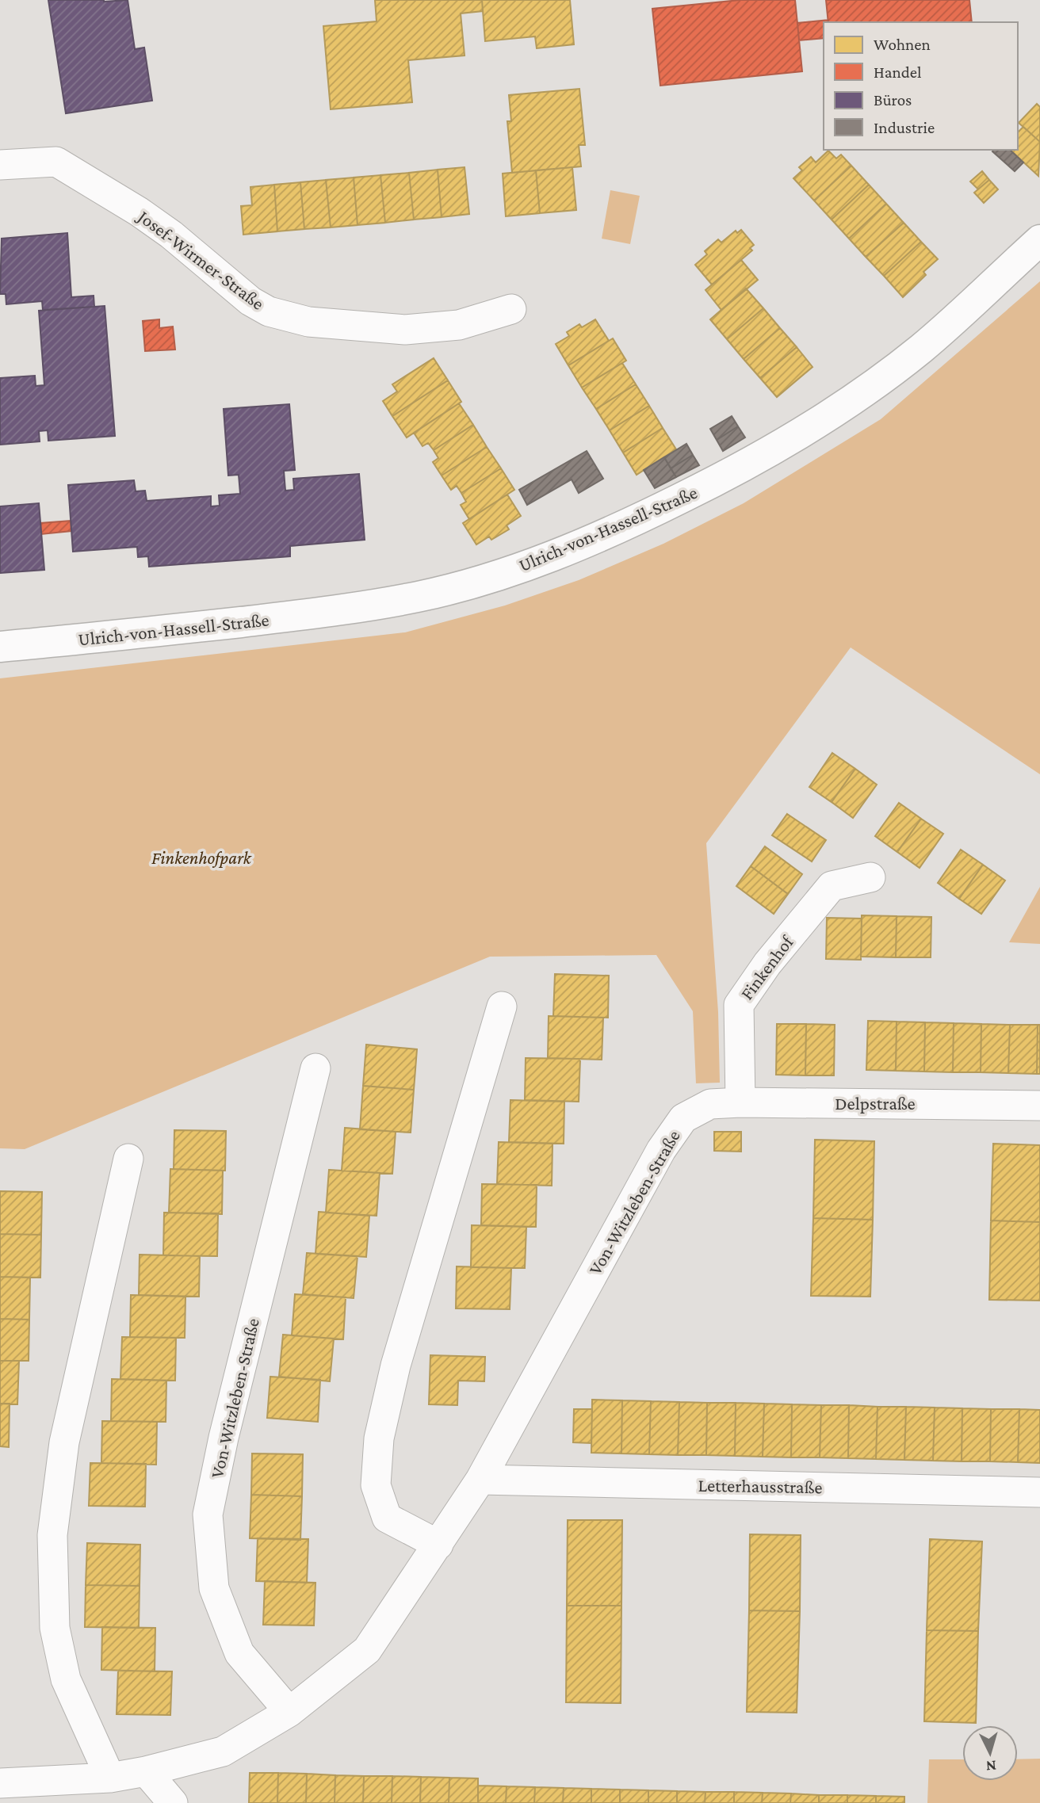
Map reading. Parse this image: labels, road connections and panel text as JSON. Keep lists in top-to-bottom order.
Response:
{
  "streets": {
    "street": [
      "Josef-Wirmer-Straße",
      "Ulrich-von-Hassell-Straße",
      "Finkenhof",
      "Delpstraße",
      "Von-Witzleben-Straße",
      "Letterhausstraße"
    ]
  },
  "crossings": [
    ["Finkenhof", "Delpstraße"],
    ["Delpstraße", "Von-Witzleben-Straße"],
    ["Von-Witzleben-Straße", "Letterhausstraße"]
  ],
  "parks": ["Finkenhofpark"],
  "legend": [
    "Wohnen",
    "Handel",
    "Büros",
    "Industrie"
  ],
  "north": "bottom"
}
